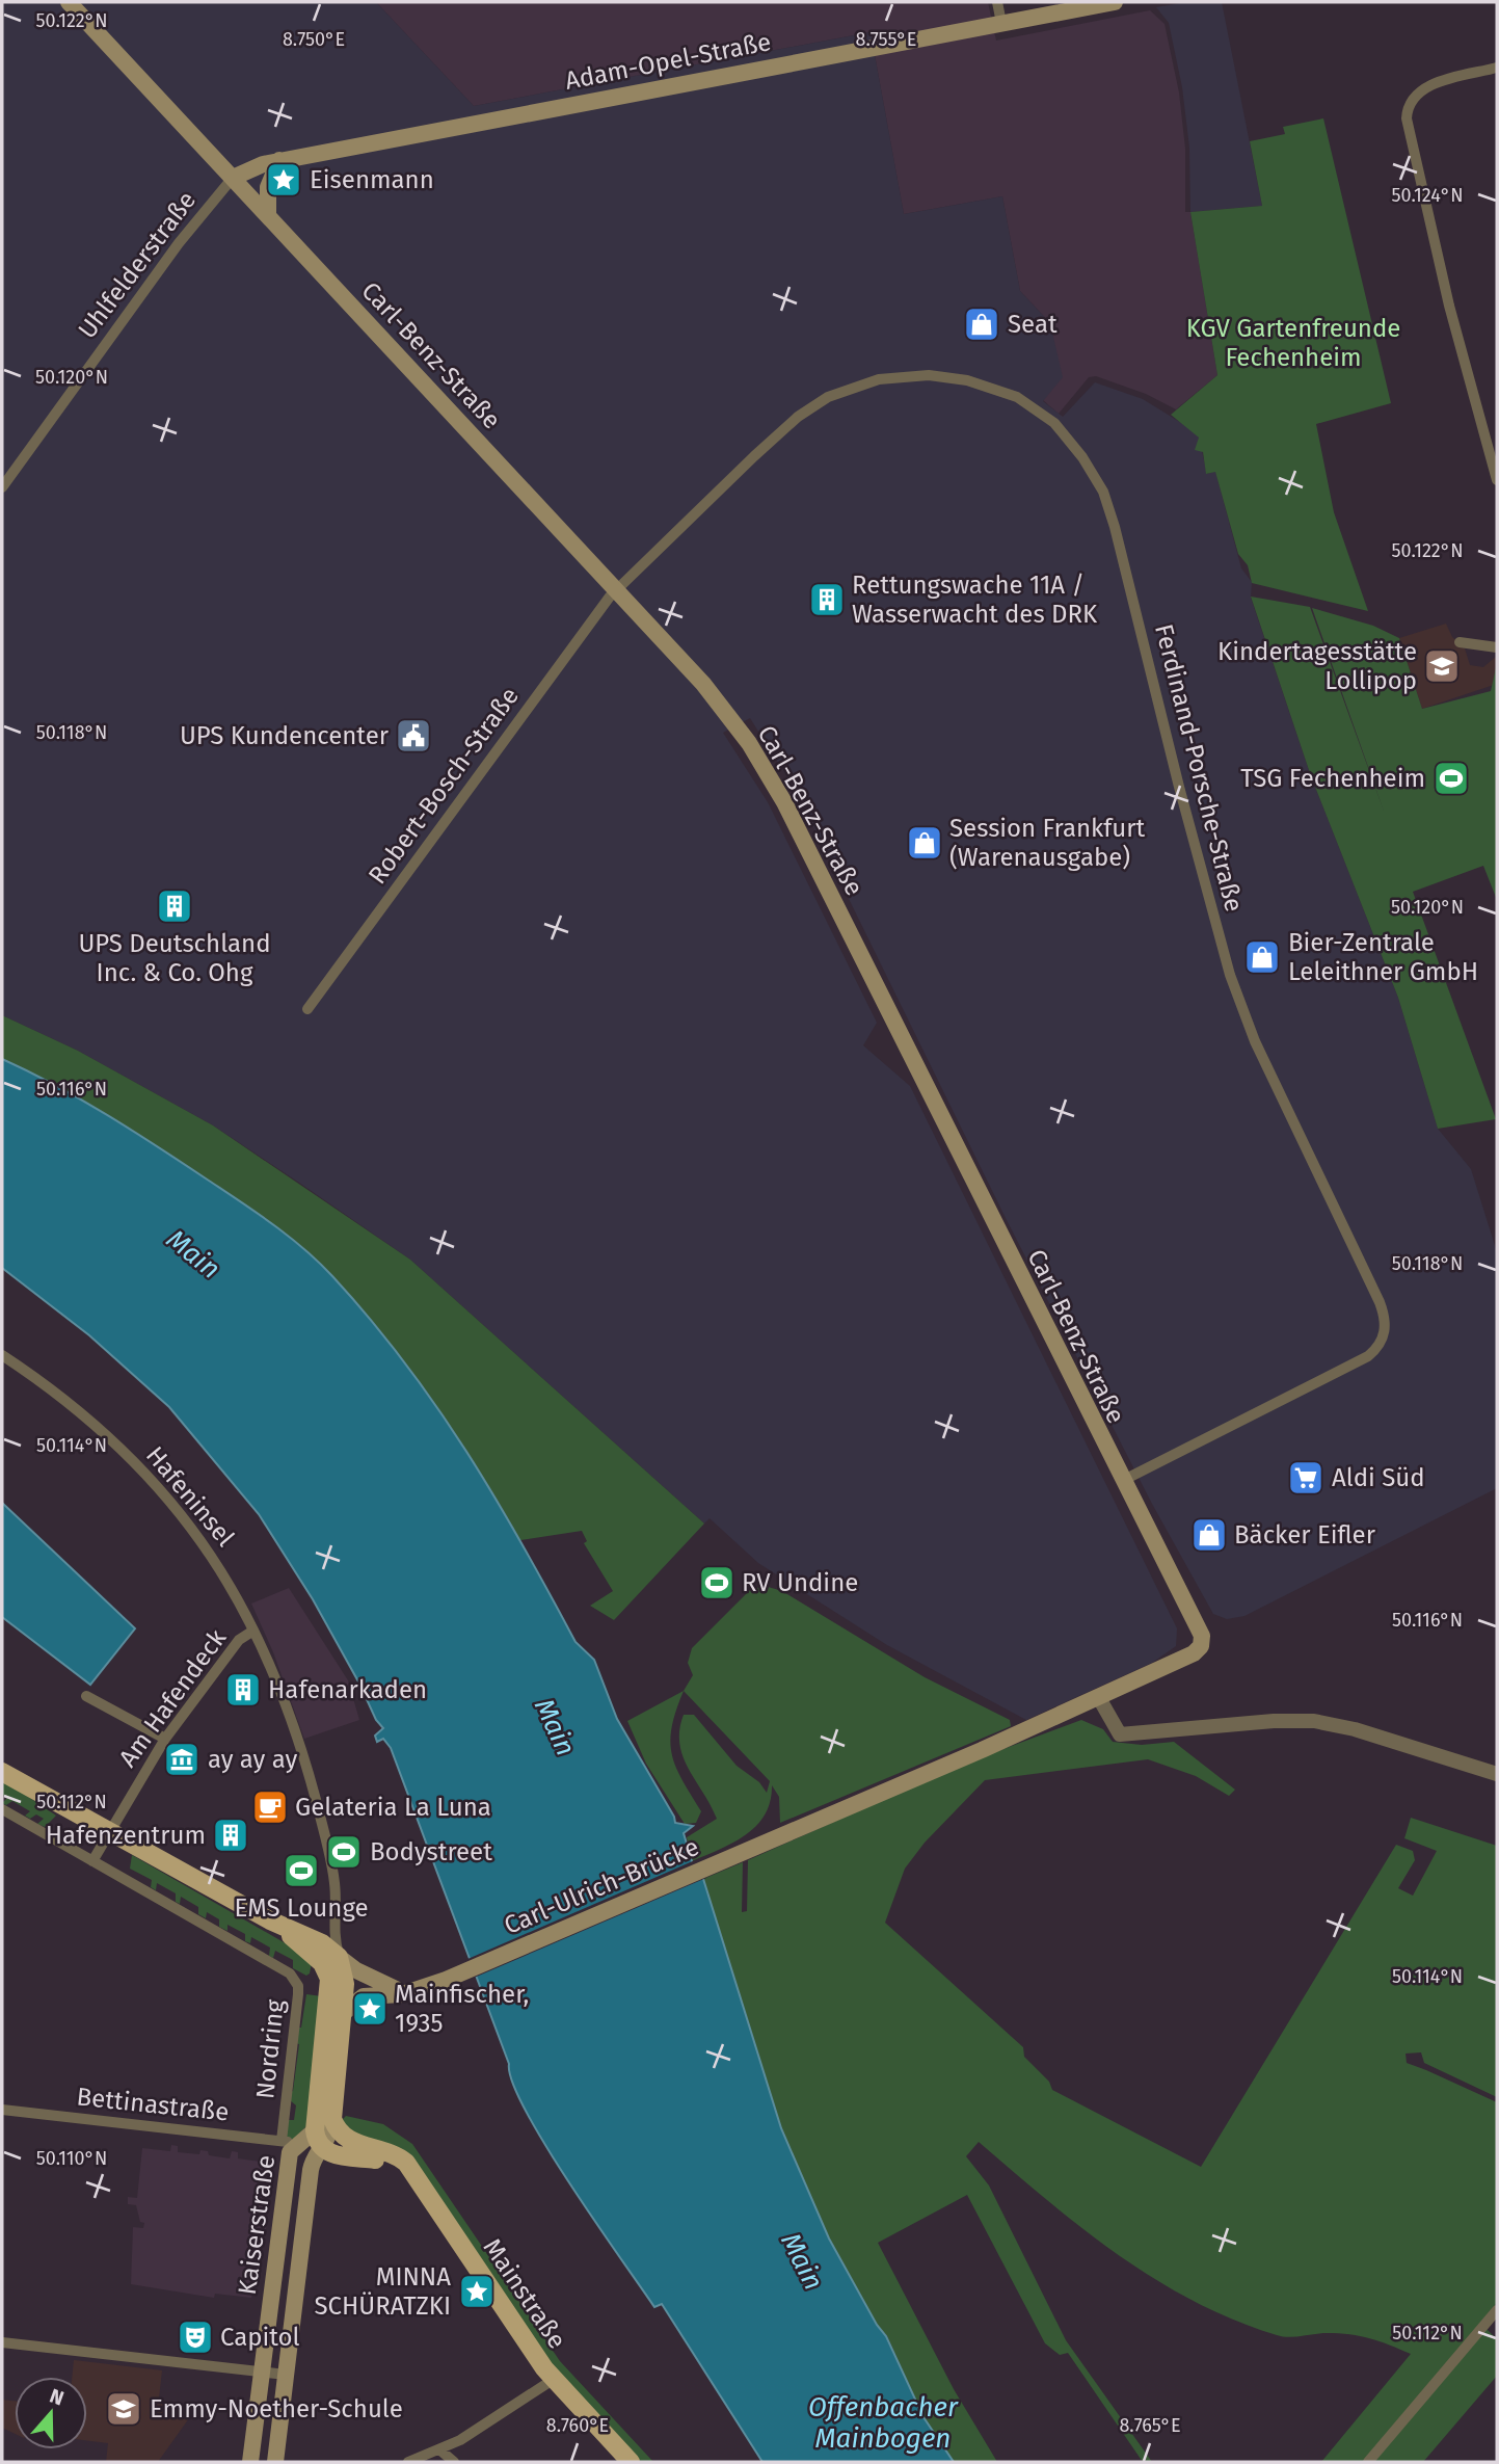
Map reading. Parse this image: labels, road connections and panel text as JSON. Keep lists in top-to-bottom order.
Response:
{
  "streets": {
    "main road": [
      "Adam-Opel-Straße",
      "Carl-Benz-Straße",
      "Carl-Ulrich-Brücke",
      "Kaiserstraße",
      "Mainstraße"
    ],
    "street": [
      "Uhlfelderstraße",
      "Ferdinand-Porsche-Straße",
      "Robert-Bosch-Straße",
      "Hafeninsel",
      "Am Hafendeck",
      "Nordring",
      "Bettinastraße"
    ]
  },
  "crossings": [
    ["Adam-Opel-Straße", "Uhlfelderstraße"],
    ["Adam-Opel-Straße", "Carl-Benz-Straße"],
    ["Uhlfelderstraße", "Carl-Benz-Straße"],
    ["Carl-Benz-Straße", "Ferdinand-Porsche-Straße"],
    ["Carl-Benz-Straße", "Robert-Bosch-Straße"],
    ["Carl-Benz-Straße", "Carl-Ulrich-Brücke"],
    ["Ferdinand-Porsche-Straße", "Robert-Bosch-Straße"],
    ["Hafeninsel", "Am Hafendeck"],
    ["Hafeninsel", "Kaiserstraße"],
    ["Nordring", "Bettinastraße"],
    ["Nordring", "Kaiserstraße"],
    ["Nordring", "Mainstraße"],
    ["Bettinastraße", "Kaiserstraße"],
    ["Bettinastraße", "Mainstraße"],
    ["Kaiserstraße", "Mainstraße"]
  ],
  "water": ["Main", "Offenbacher Mainbogen"],
  "parks": ["KGV Gartenfreunde Fechenheim"],
  "places": {
    "place": ["Eisenmann", "Mainfischer, 1935", "MINNA SCHÜRATZKI"],
    "shop": [
      "Seat",
      "Session Frankfurt (Warenausgabe)",
      "Bier-Zentrale Leleithner GmbH",
      "Bäcker Eifler"
    ],
    "building": [
      "Rettungswache 11A / Wasserwacht des DRK",
      "UPS Deutschland Inc. & Co. Ohg",
      "Hafenarkaden",
      "Hafenzentrum"
    ],
    "school or university": ["Kindertagesstätte Lollipop", "Emmy-Noether-Schule"],
    "public building": ["UPS Kundencenter"],
    "sports": [
      "TSG Fechenheim",
      "RV Undine",
      "Bodystreet",
      "EMS Lounge"
    ],
    "supermarket": ["Aldi Süd"],
    "museum": ["ay ay ay"],
    "cafe": ["Gelateria La Luna"],
    "theatre": ["Capitol"]
  },
  "north": "top",
  "coordinates": [
    "50.122°N",
    "8.750°E",
    "8.755°E",
    "50.124°N",
    "50.120°N",
    "50.118°N",
    "50.116°N",
    "50.114°N",
    "50.112°N",
    "50.110°N",
    "8.760°E",
    "8.765°E"
  ]
}
